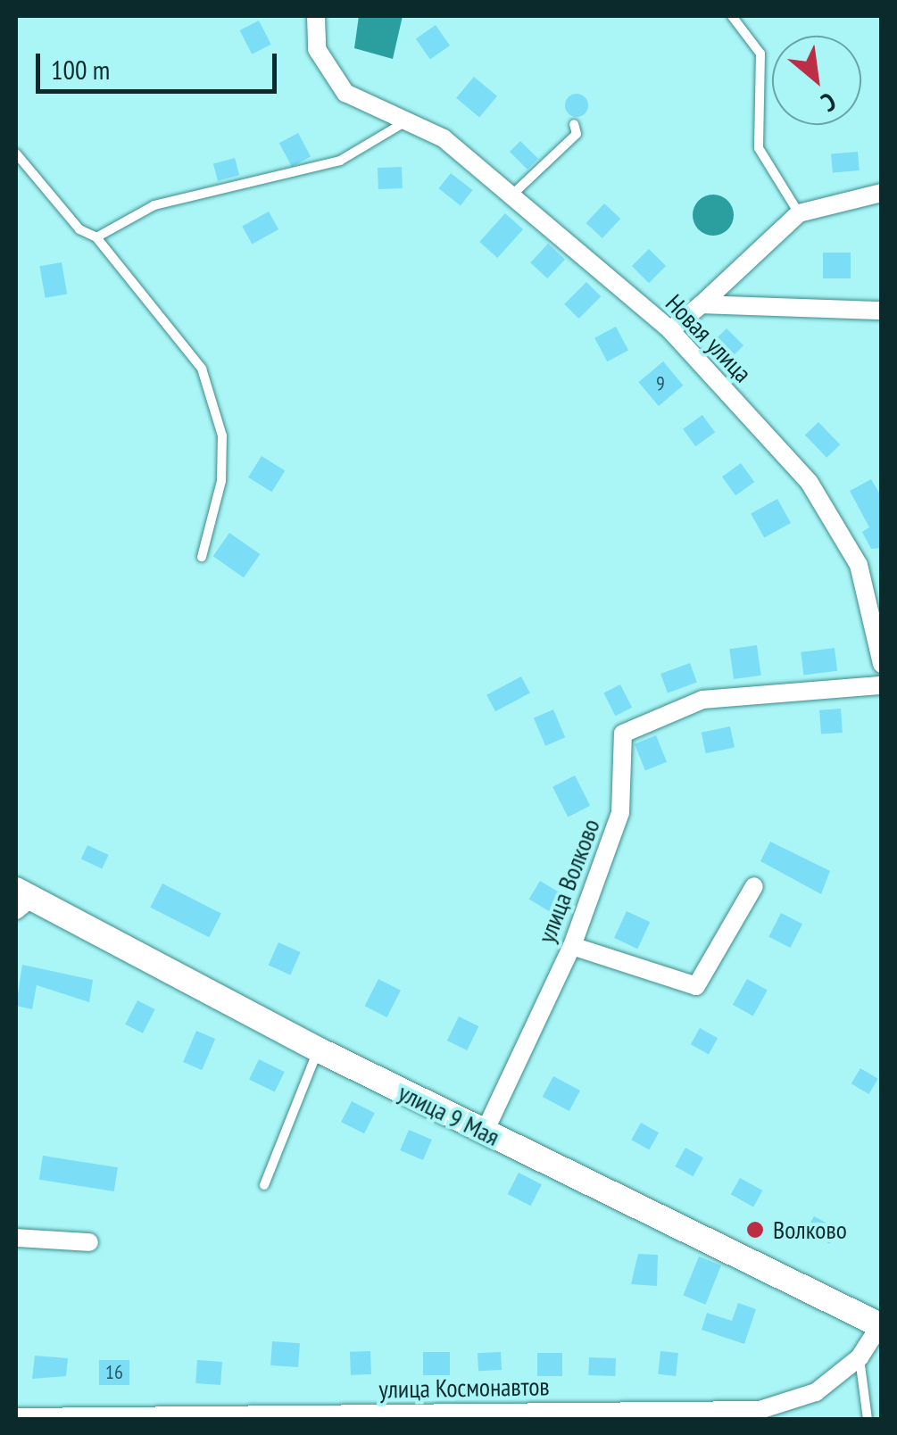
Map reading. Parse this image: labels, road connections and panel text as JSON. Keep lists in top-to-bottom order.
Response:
{
  "streets": {
    "main road": ["улица 9 Мая"],
    "street": ["Новая улица", "улица Волково", "улица Космонавтов"]
  },
  "crossings": [
    ["улица Волково", "улица 9 Мая"],
    ["улица 9 Мая", "улица Космонавтов"]
  ],
  "places": ["Волково"],
  "house_numbers": ["9", "16"],
  "scale_bar": "100 m",
  "north": "bottom right"
}
